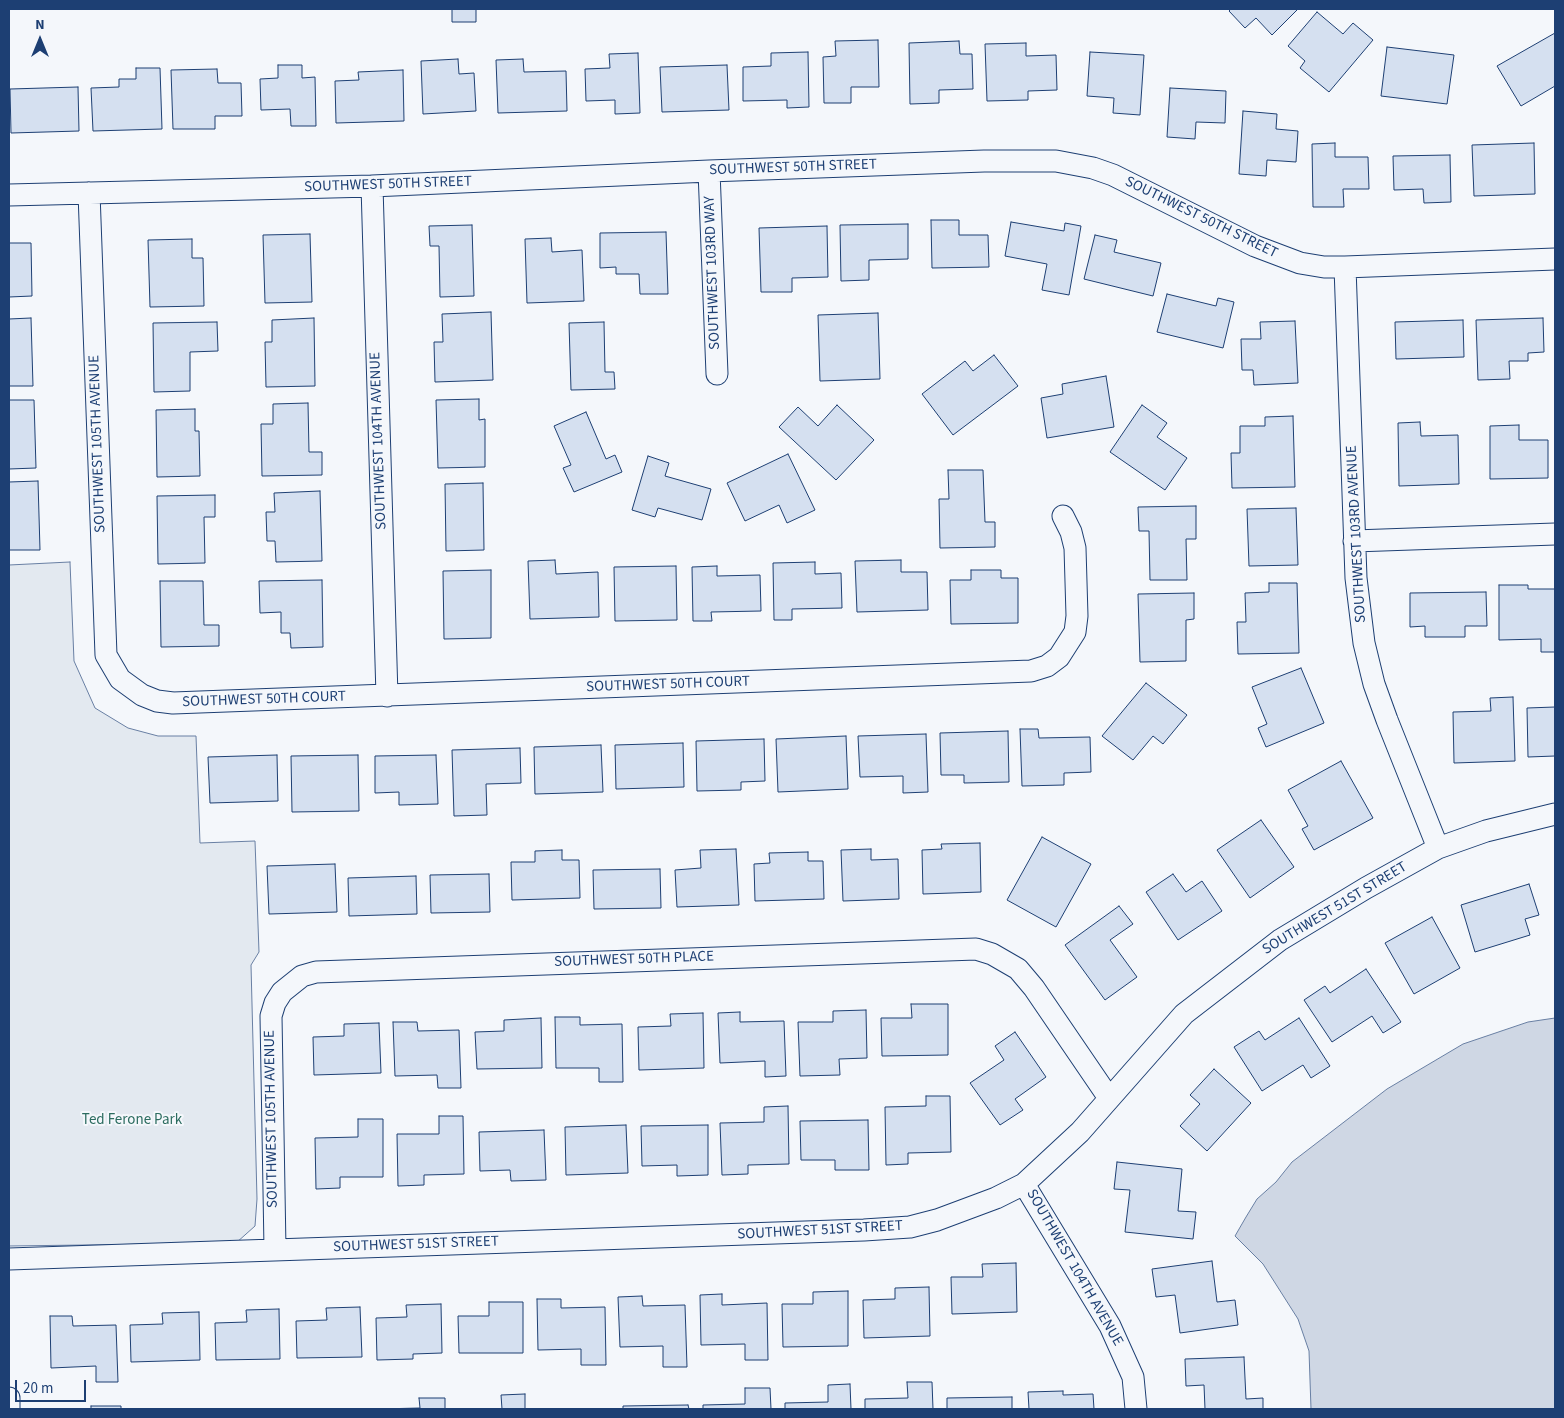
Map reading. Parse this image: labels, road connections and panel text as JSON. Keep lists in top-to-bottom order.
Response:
{
  "streets": {
    "street": [
      "SOUTHWEST 50TH STREET",
      "SOUTHWEST 103RD WAY",
      "SOUTHWEST 104TH AVENUE",
      "SOUTHWEST 105TH AVENUE",
      "SOUTHWEST 103RD AVENUE",
      "SOUTHWEST 50TH COURT",
      "SOUTHWEST 51ST STREET",
      "SOUTHWEST 50TH PLACE"
    ]
  },
  "crossings": [
    ["SOUTHWEST 50TH STREET", "SOUTHWEST 103RD WAY"],
    ["SOUTHWEST 50TH STREET", "SOUTHWEST 104TH AVENUE"],
    ["SOUTHWEST 50TH STREET", "SOUTHWEST 105TH AVENUE"],
    ["SOUTHWEST 50TH STREET", "SOUTHWEST 103RD AVENUE"],
    ["SOUTHWEST 104TH AVENUE", "SOUTHWEST 50TH COURT"],
    ["SOUTHWEST 104TH AVENUE", "SOUTHWEST 51ST STREET"],
    ["SOUTHWEST 105TH AVENUE", "SOUTHWEST 50TH COURT"],
    ["SOUTHWEST 105TH AVENUE", "SOUTHWEST 51ST STREET"],
    ["SOUTHWEST 105TH AVENUE", "SOUTHWEST 50TH PLACE"],
    ["SOUTHWEST 103RD AVENUE", "SOUTHWEST 51ST STREET"],
    ["SOUTHWEST 51ST STREET", "SOUTHWEST 50TH PLACE"]
  ],
  "parks": ["Ted Ferone Park"],
  "scale_bar": "20 m",
  "north": "top"
}
